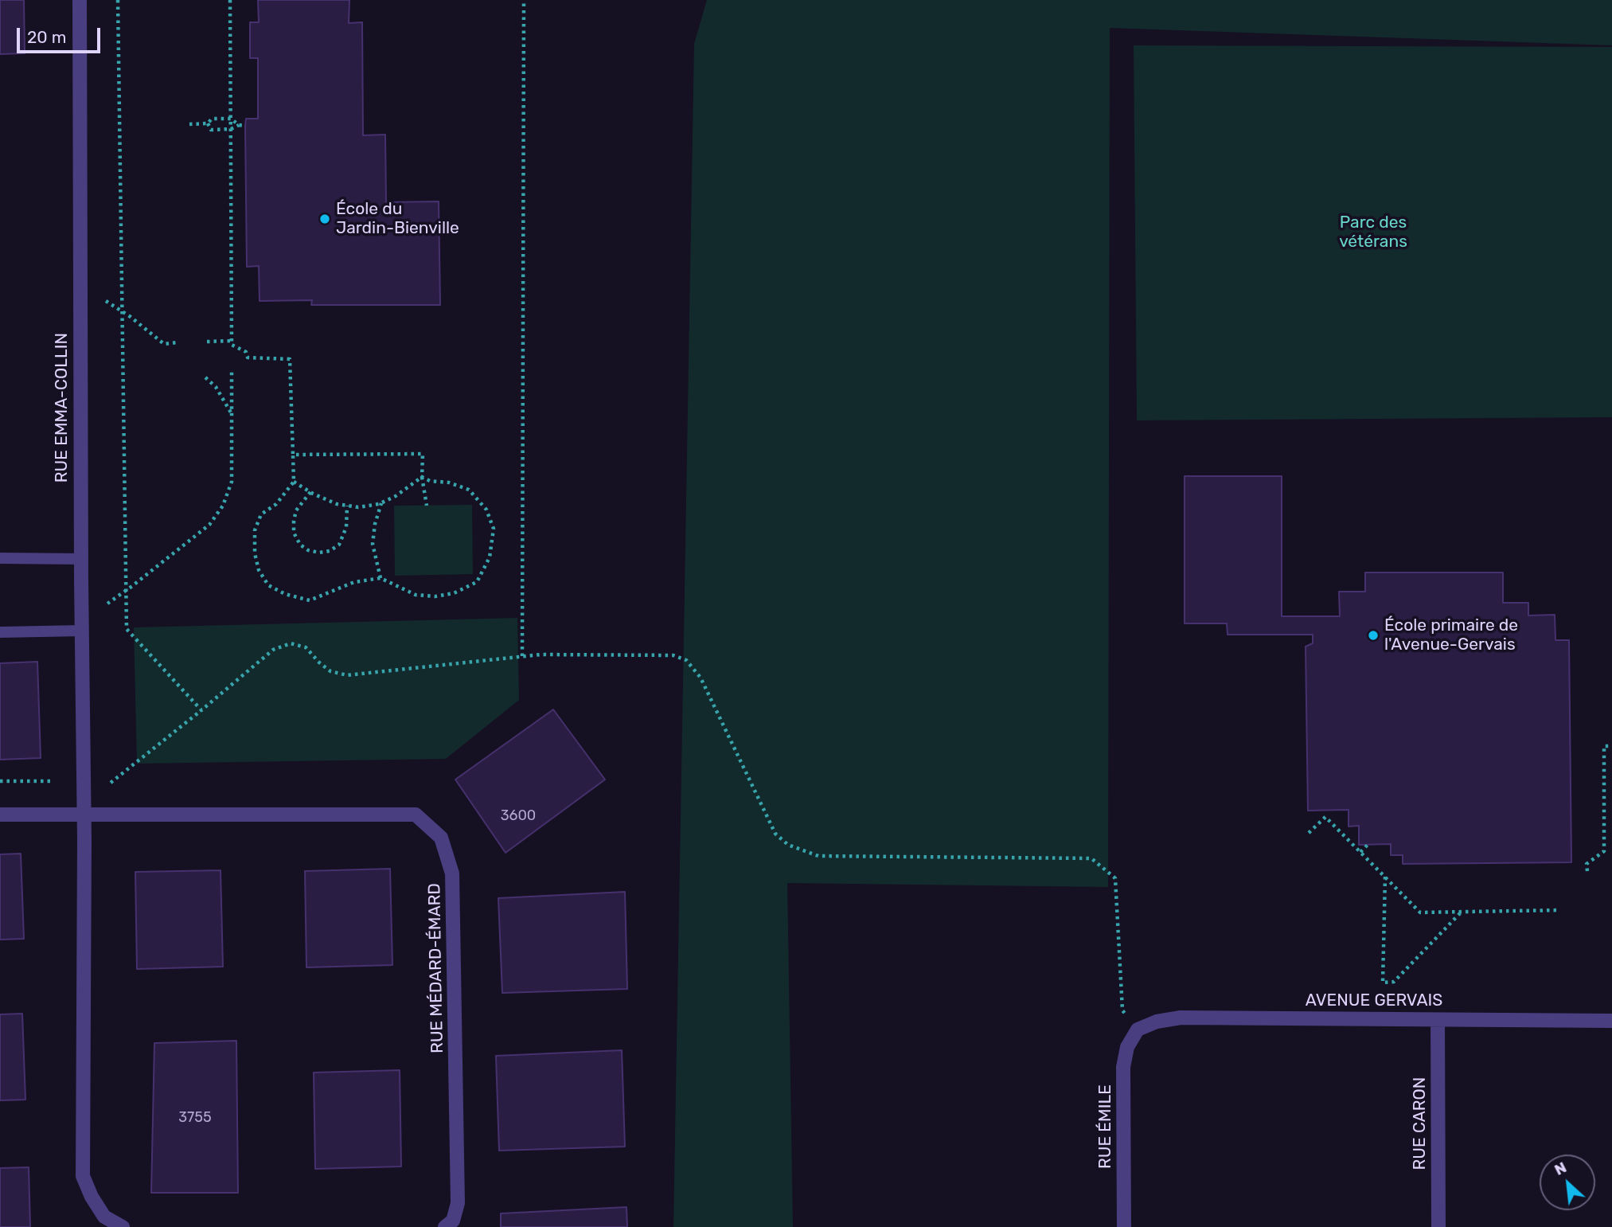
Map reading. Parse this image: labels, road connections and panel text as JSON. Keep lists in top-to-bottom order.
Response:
{
  "streets": {
    "street": [
      "RUE EMMA-COLLIN",
      "RUE MÉDARD-ÉMARD",
      "AVENUE GERVAIS",
      "RUE CARON",
      "RUE ÉMILE"
    ]
  },
  "crossings": [
    ["RUE EMMA-COLLIN", "RUE MÉDARD-ÉMARD"],
    ["AVENUE GERVAIS", "RUE CARON"],
    ["AVENUE GERVAIS", "RUE ÉMILE"]
  ],
  "parks": ["Parc des vétérans"],
  "places": ["École du Jardin-Bienville", "École primaire de l'Avenue-Gervais"],
  "house_numbers": ["3600", "3755"],
  "scale_bar": "20 m",
  "north": "top left"
}
